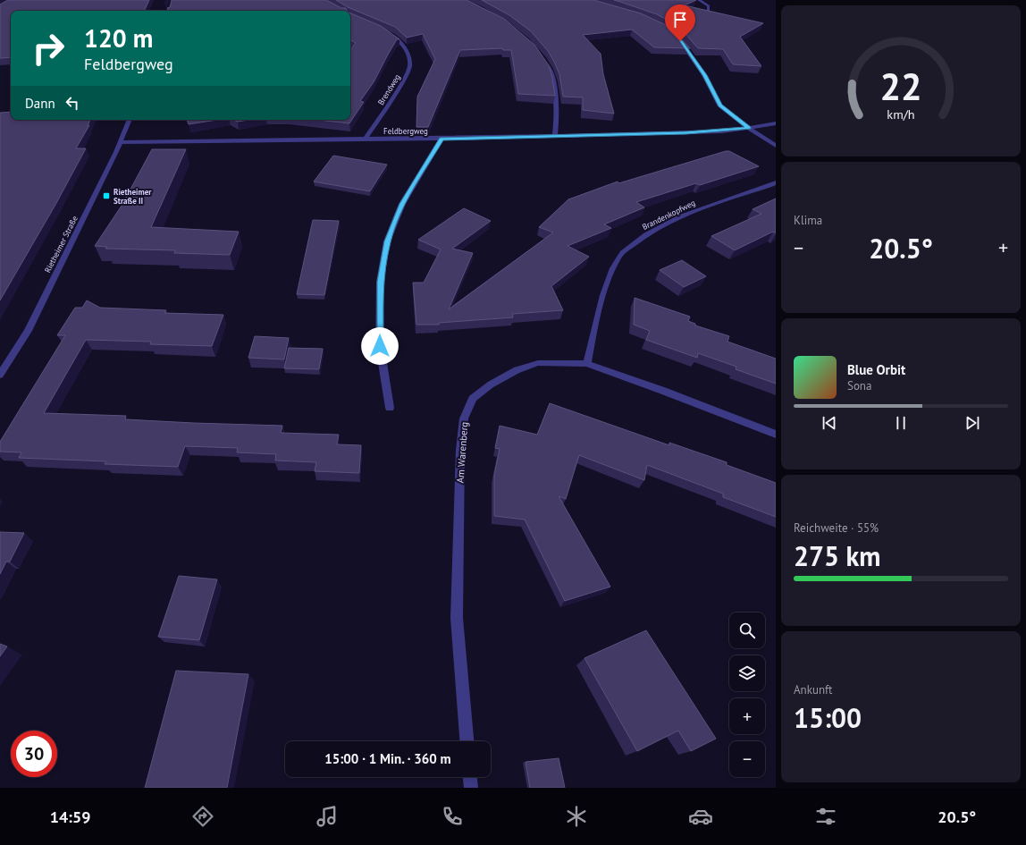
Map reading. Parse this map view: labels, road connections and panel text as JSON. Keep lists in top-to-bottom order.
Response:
{
  "streets": {
    "street": [
      "Brendweg",
      "Feldbergweg",
      "Brandenkopfweg",
      "Rietheimer Straße",
      "Am Warenberg"
    ]
  },
  "crossings": [
    ["Brendweg", "Feldbergweg"],
    ["Feldbergweg", "Rietheimer Straße"],
    ["Brandenkopfweg", "Am Warenberg"]
  ],
  "places": {
    "transit": ["Rietheimer Straße II"]
  },
  "page": {
    "turn": ["120 m", "Feldbergweg"],
    "then": "Dann",
    "tile": [
      "Klima",
      ["Reichweite · 55%", "275 km"],
      ["Ankunft", "15:00"]
    ],
    "heat": ["−", "20.5°", "+"],
    "song": ["Blue Orbit", "Sona"],
    "map_buttons": ["+", "−"],
    "limit": "30",
    "trip": "15:00 · 1 Min. · 360 m",
    "tabs": ["14:59", "20.5°"],
    "gauge": ["22", "km/h"]
  }
}
